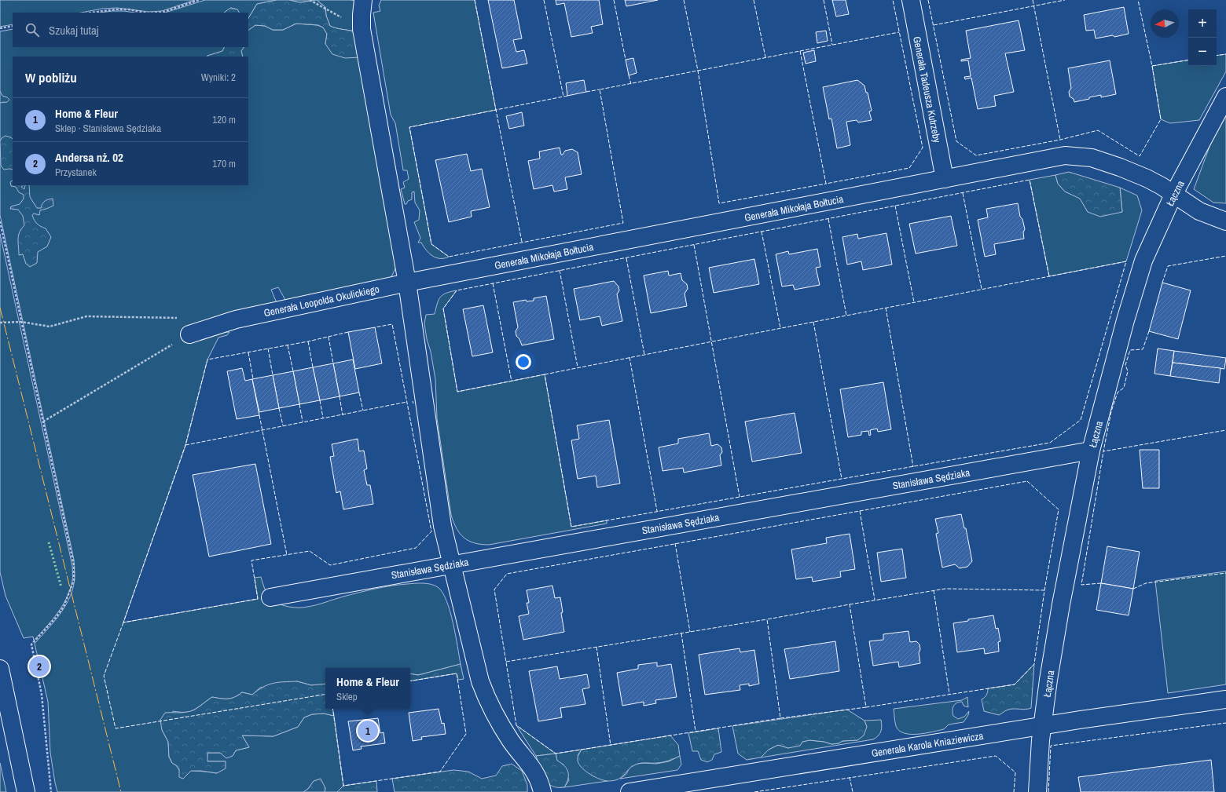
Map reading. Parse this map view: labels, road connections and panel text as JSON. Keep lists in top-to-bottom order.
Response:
{
  "streets": {
    "street": [
      "Generała Tadeusza Kutrzeby",
      "Łączna",
      "Generała Mikołaja Bołtucia",
      "Generała Leopolda Okulickiego",
      "Stanisława Sędziaka",
      "Generała Karola Kniaziewicza"
    ]
  },
  "crossings": [
    ["Generała Tadeusza Kutrzeby", "Generała Mikołaja Bołtucia"],
    ["Łączna", "Generała Mikołaja Bołtucia"],
    ["Łączna", "Stanisława Sędziaka"],
    ["Łączna", "Generała Karola Kniaziewicza"],
    ["Generała Mikołaja Bołtucia", "Generała Leopolda Okulickiego"]
  ],
  "north": "left",
  "page": {
    "map_buttons": ["+", "−"],
    "search": "Szukaj tutaj",
    "heading": ["W pobliżu", "Wyniki: 2"],
    "list": [
      {
        "mark": "1",
        "name": "Home & Fleur",
        "note": "Sklep · Stanisława Sędziaka",
        "value": "120 m"
      },
      {
        "mark": "2",
        "name": "Andersa nż. 02",
        "note": "Przystanek",
        "value": "170 m"
      }
    ],
    "pins": ["2", "1"],
    "popup": ["Home & Fleur", "Sklep"]
  }
}
